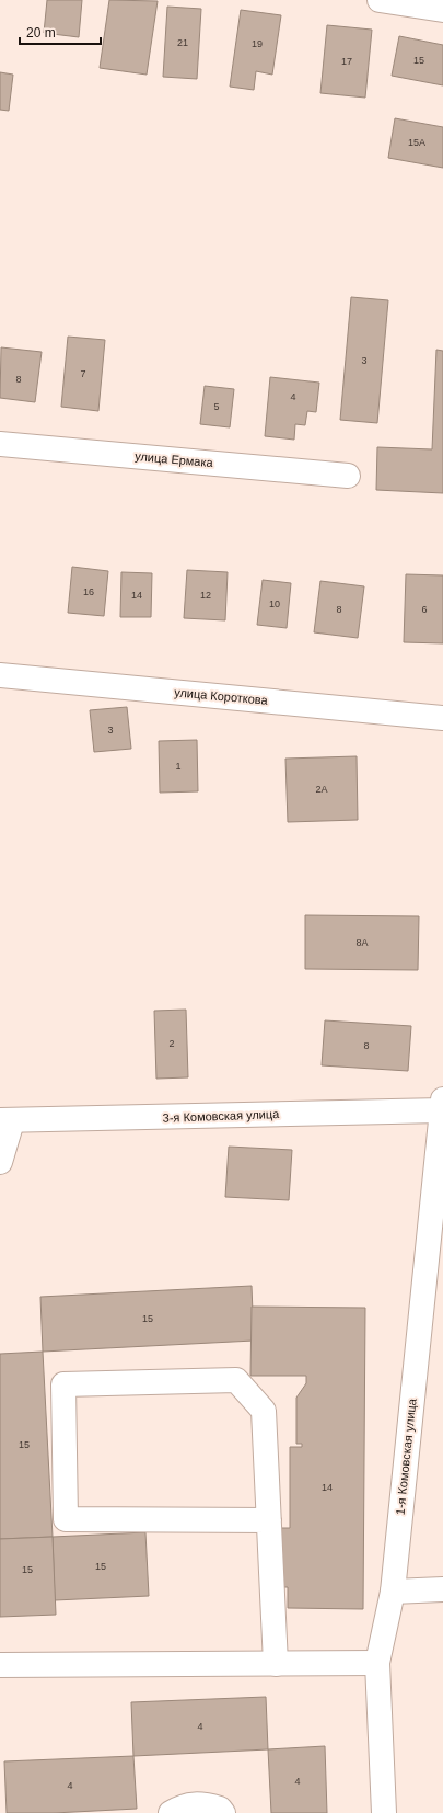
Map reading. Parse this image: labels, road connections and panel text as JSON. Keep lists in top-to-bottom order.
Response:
{
  "streets": {
    "street": [
      "улица Ермака",
      "улица Короткова",
      "3-я Комовская улица",
      "1-я Комовская улица"
    ]
  },
  "crossings": [
    ["3-я Комовская улица", "1-я Комовская улица"]
  ],
  "house_numbers": [
    "21",
    "19",
    "15",
    "17",
    "15А",
    "3",
    "7",
    "8",
    "4",
    "5",
    "16",
    "14",
    "12",
    "10",
    "8",
    "6",
    "3",
    "1",
    "2А",
    "8А",
    "2",
    "8",
    "15",
    "15",
    "14",
    "15",
    "15",
    "4",
    "4",
    "4"
  ],
  "scale_bar": "20 m"
}
